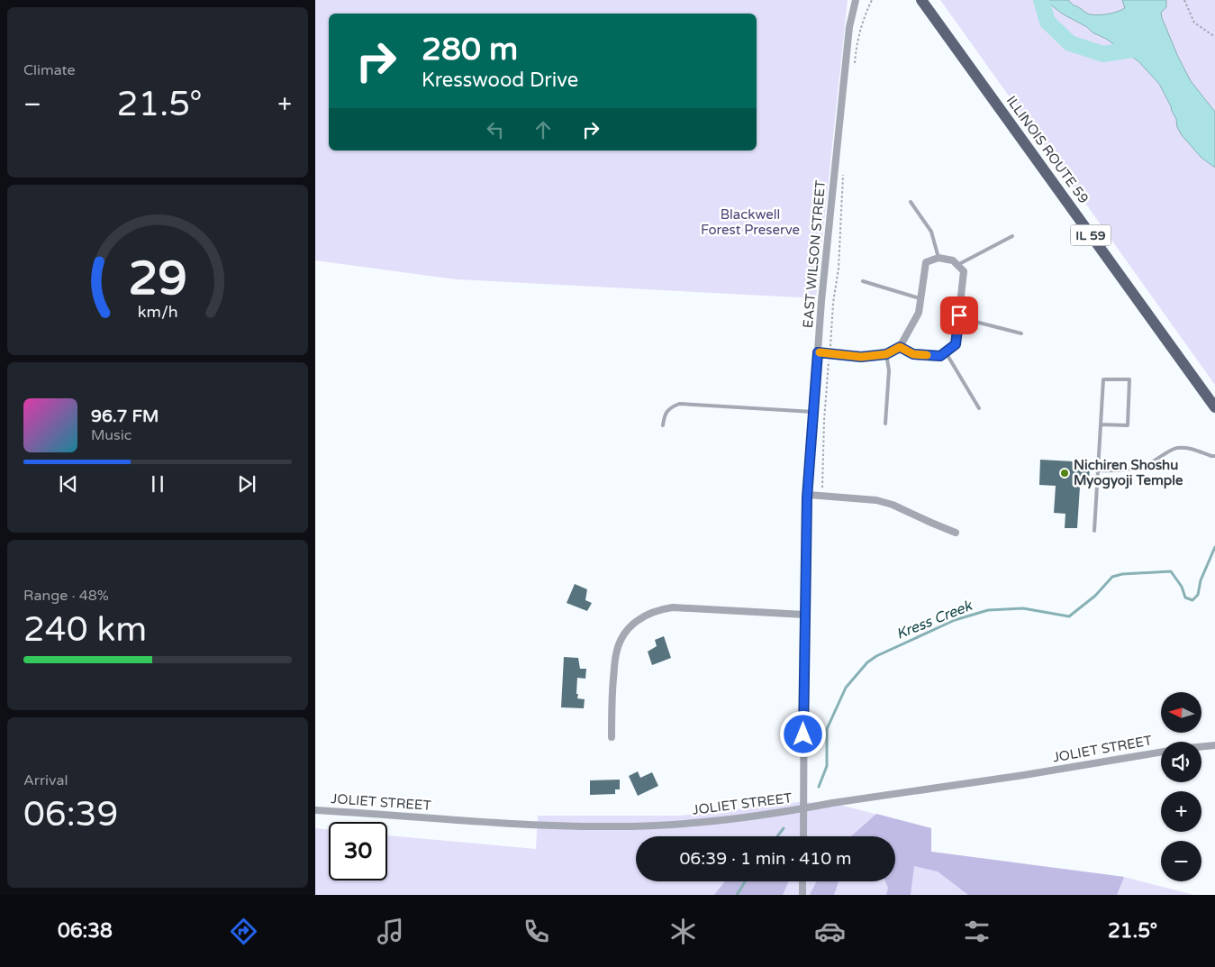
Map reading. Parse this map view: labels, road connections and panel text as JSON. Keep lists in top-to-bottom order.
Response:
{
  "streets": {
    "main road": ["ILLINOIS ROUTE 59", "IL 59"],
    "street": ["EAST WILSON STREET", "JOLIET STREET"]
  },
  "crossings": [
    ["EAST WILSON STREET", "JOLIET STREET"]
  ],
  "water": ["Kress Creek"],
  "parks": ["Blackwell Forest Preserve"],
  "places": ["Nichiren Shoshu Myogyoji Temple"],
  "north": "left",
  "page": {
    "tile": [
      "Climate",
      ["Range · 48%", "240 km"],
      ["Arrival", "06:39"]
    ],
    "turn": ["280 m", "Kresswood Drive"],
    "heat": ["−", "21.5°", "+"],
    "song": ["96.7 FM", "Music"],
    "map_buttons": ["+", "−"],
    "limit": "30",
    "trip": "06:39 · 1 min · 410 m",
    "tabs": ["06:38", "21.5°"],
    "gauge": ["29", "km/h"]
  }
}
